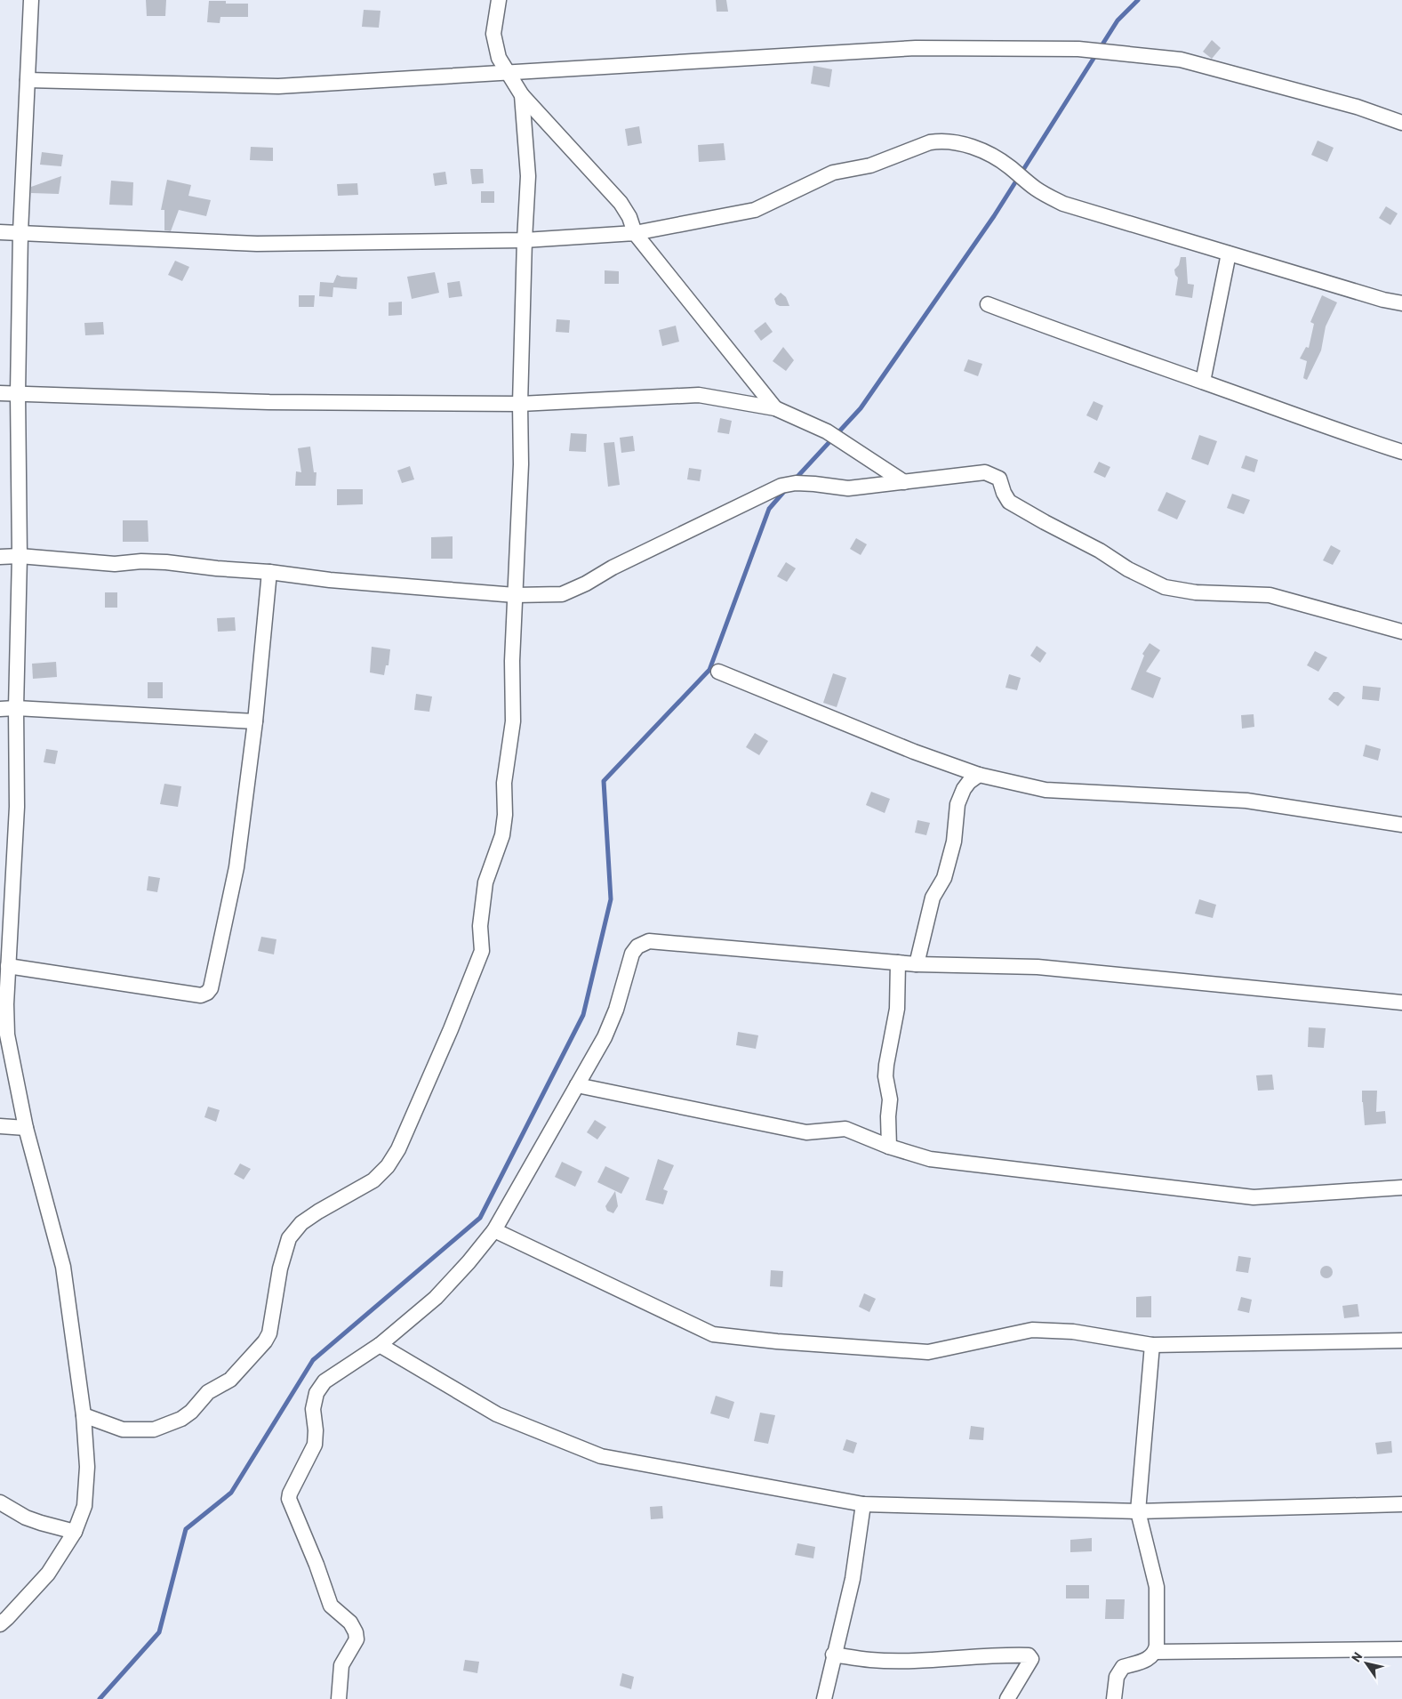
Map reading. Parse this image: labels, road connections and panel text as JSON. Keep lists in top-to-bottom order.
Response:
{
  "north": "top left"
}
